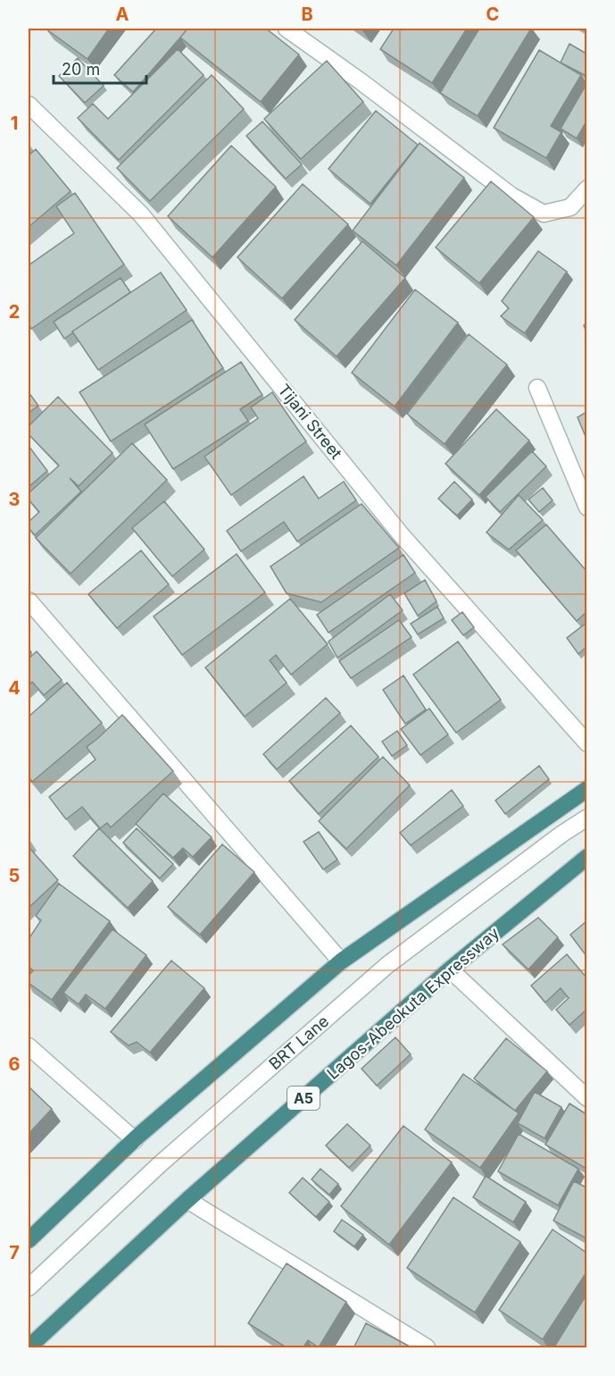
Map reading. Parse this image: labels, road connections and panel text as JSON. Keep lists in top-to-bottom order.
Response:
{
  "streets": {
    "highway": ["Lagos-Abeokuta Expressway", "A5"],
    "street": ["Tijani Street", "BRT Lane"]
  },
  "scale_bar": "20 m",
  "grid": {
    "columns": ["A", "B", "C"],
    "rows": [
      "1",
      "2",
      "3",
      "4",
      "5",
      "6",
      "7"
    ]
  }
}
